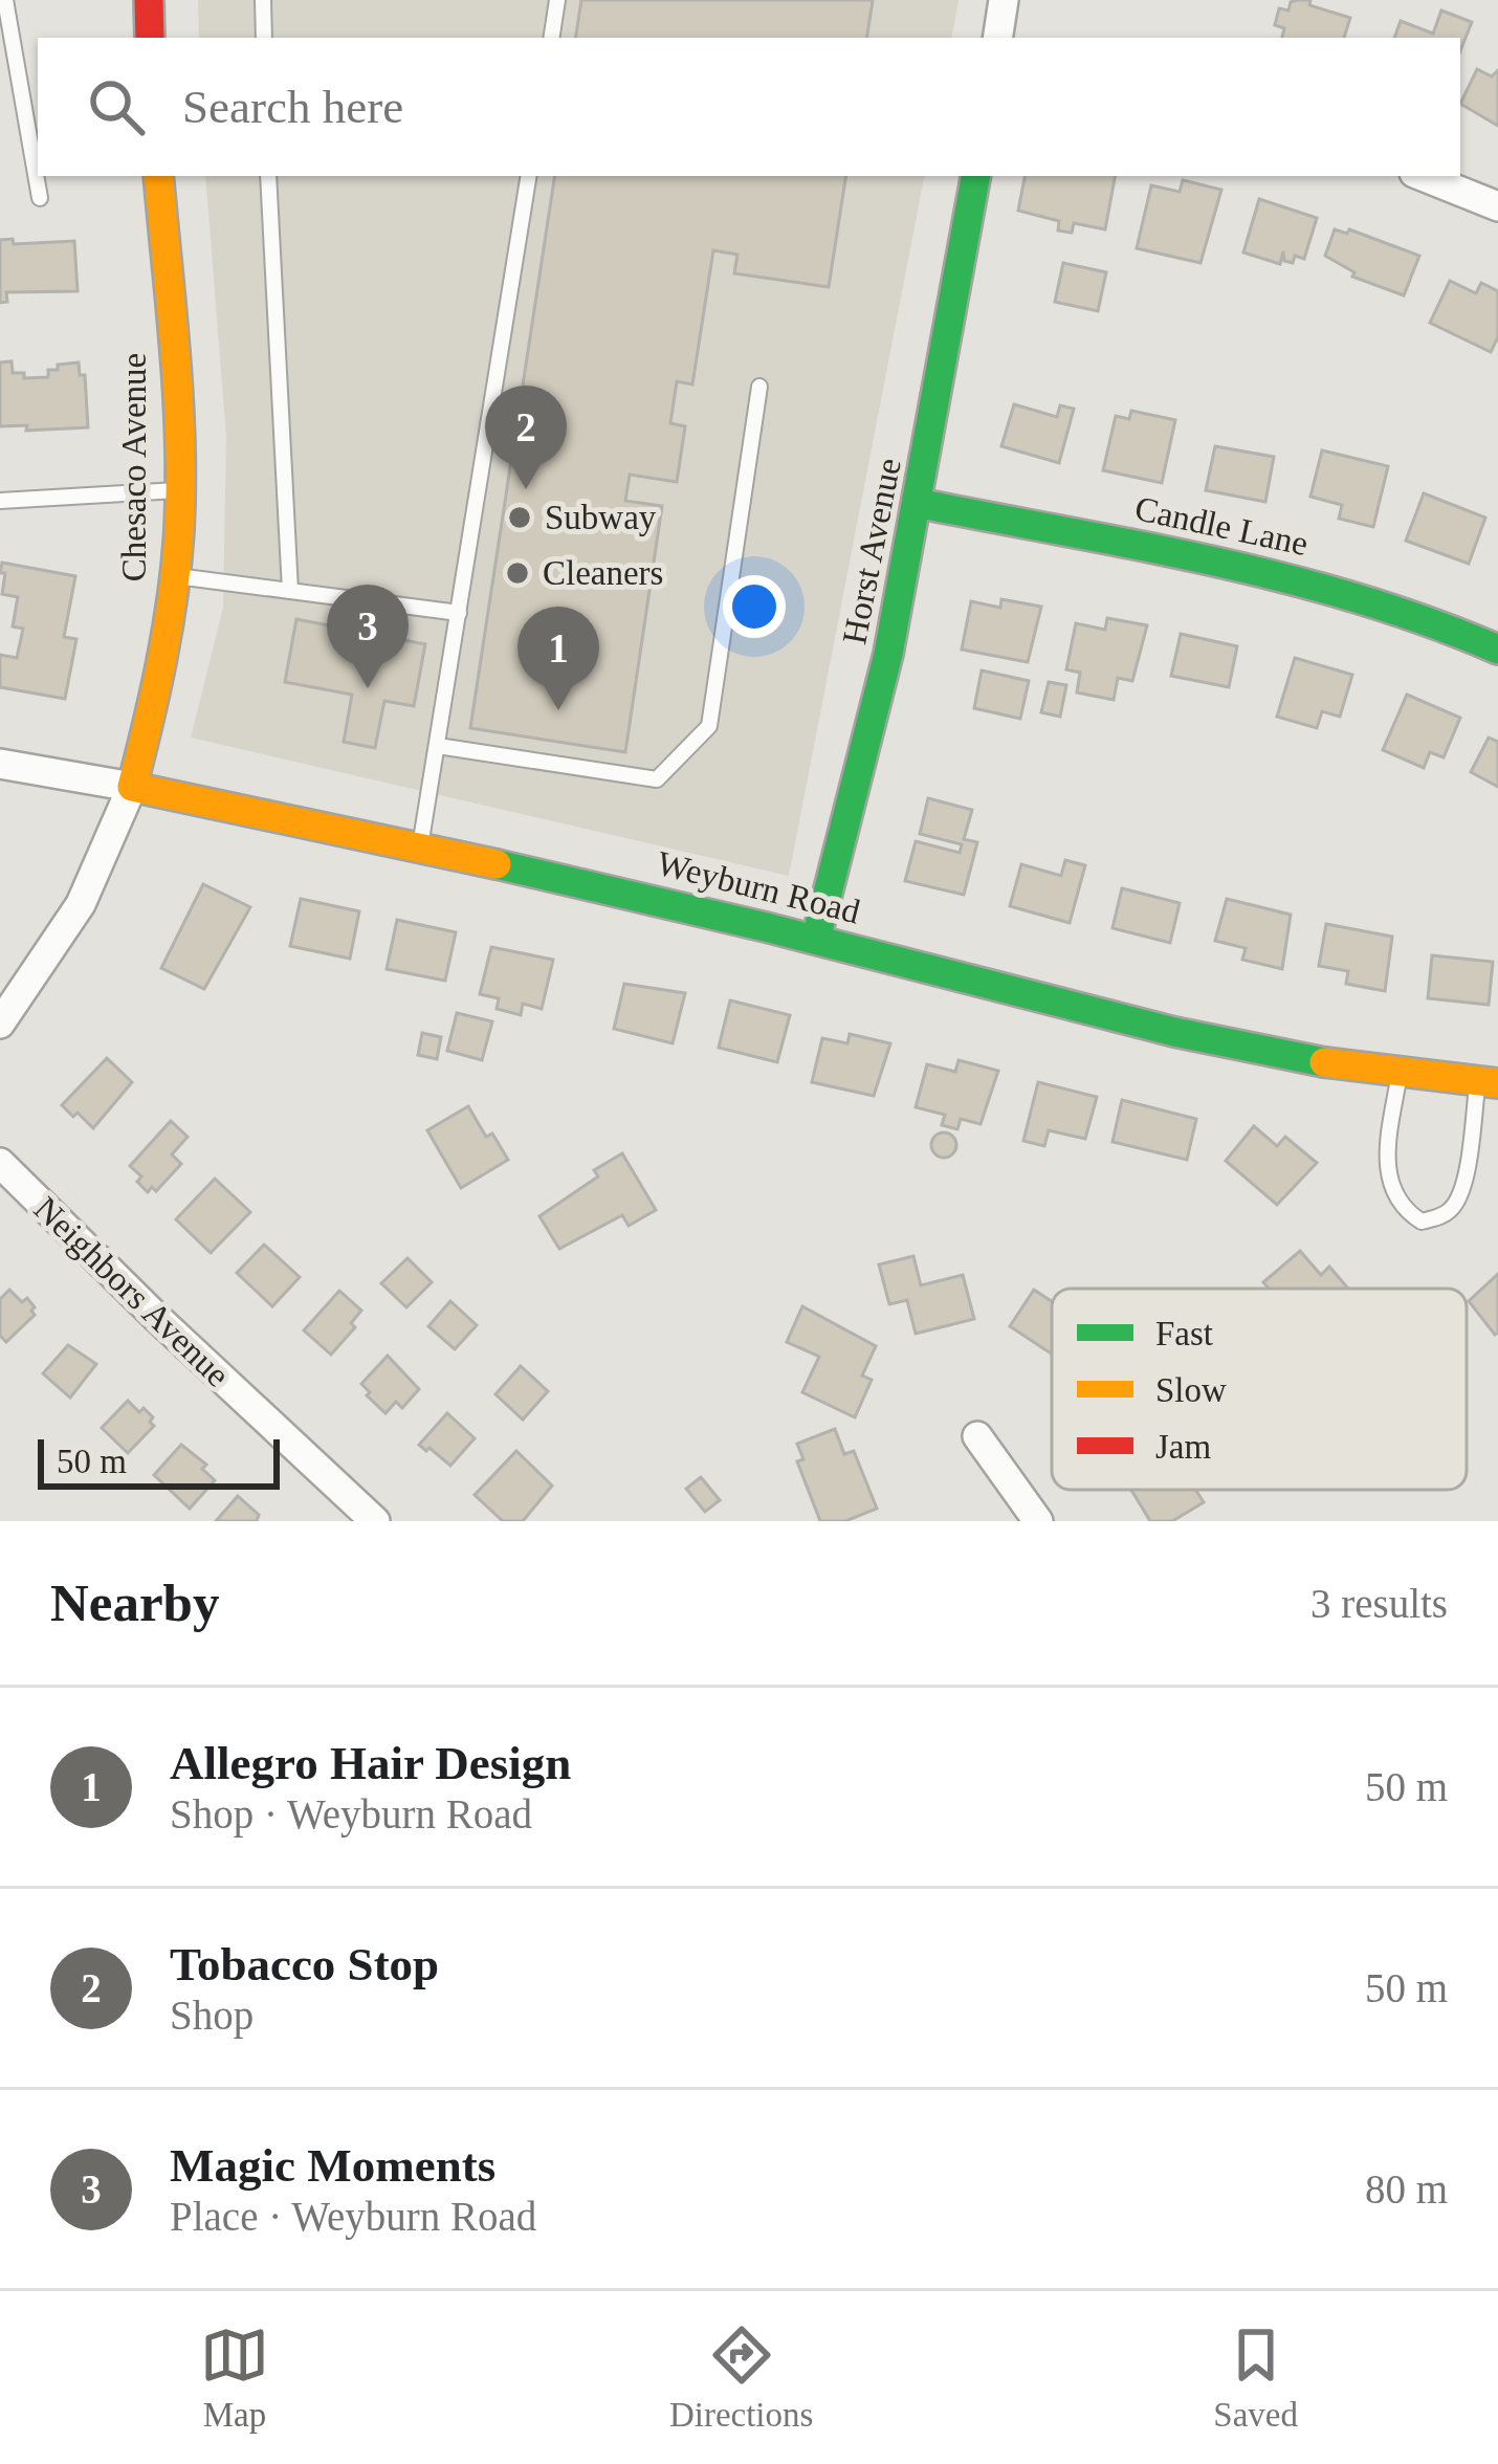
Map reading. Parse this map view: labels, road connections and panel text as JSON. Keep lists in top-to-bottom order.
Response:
{
  "streets": {
    "street": [
      "Chesaco Avenue",
      "Candle Lane",
      "Horst Avenue",
      "Weyburn Road",
      "Neighbors Avenue"
    ]
  },
  "crossings": [
    ["Chesaco Avenue", "Weyburn Road"],
    ["Candle Lane", "Horst Avenue"],
    ["Horst Avenue", "Weyburn Road"]
  ],
  "places": ["Subway", "Cleaners"],
  "legend": ["Fast", "Slow", "Jam"],
  "scale_bar": "50 m",
  "page": {
    "search": "Search here",
    "pins": ["2", "3", "1"],
    "scale": "50 m",
    "heading": ["Nearby", "3 results"],
    "list": [
      {
        "mark": "1",
        "name": "Allegro Hair Design",
        "note": "Shop · Weyburn Road",
        "value": "50 m"
      },
      {
        "mark": "2",
        "name": "Tobacco Stop",
        "note": "Shop",
        "value": "50 m"
      },
      {
        "mark": "3",
        "name": "Magic Moments",
        "note": "Place · Weyburn Road",
        "value": "80 m"
      }
    ],
    "nav": ["Map", "Directions", "Saved"]
  }
}
